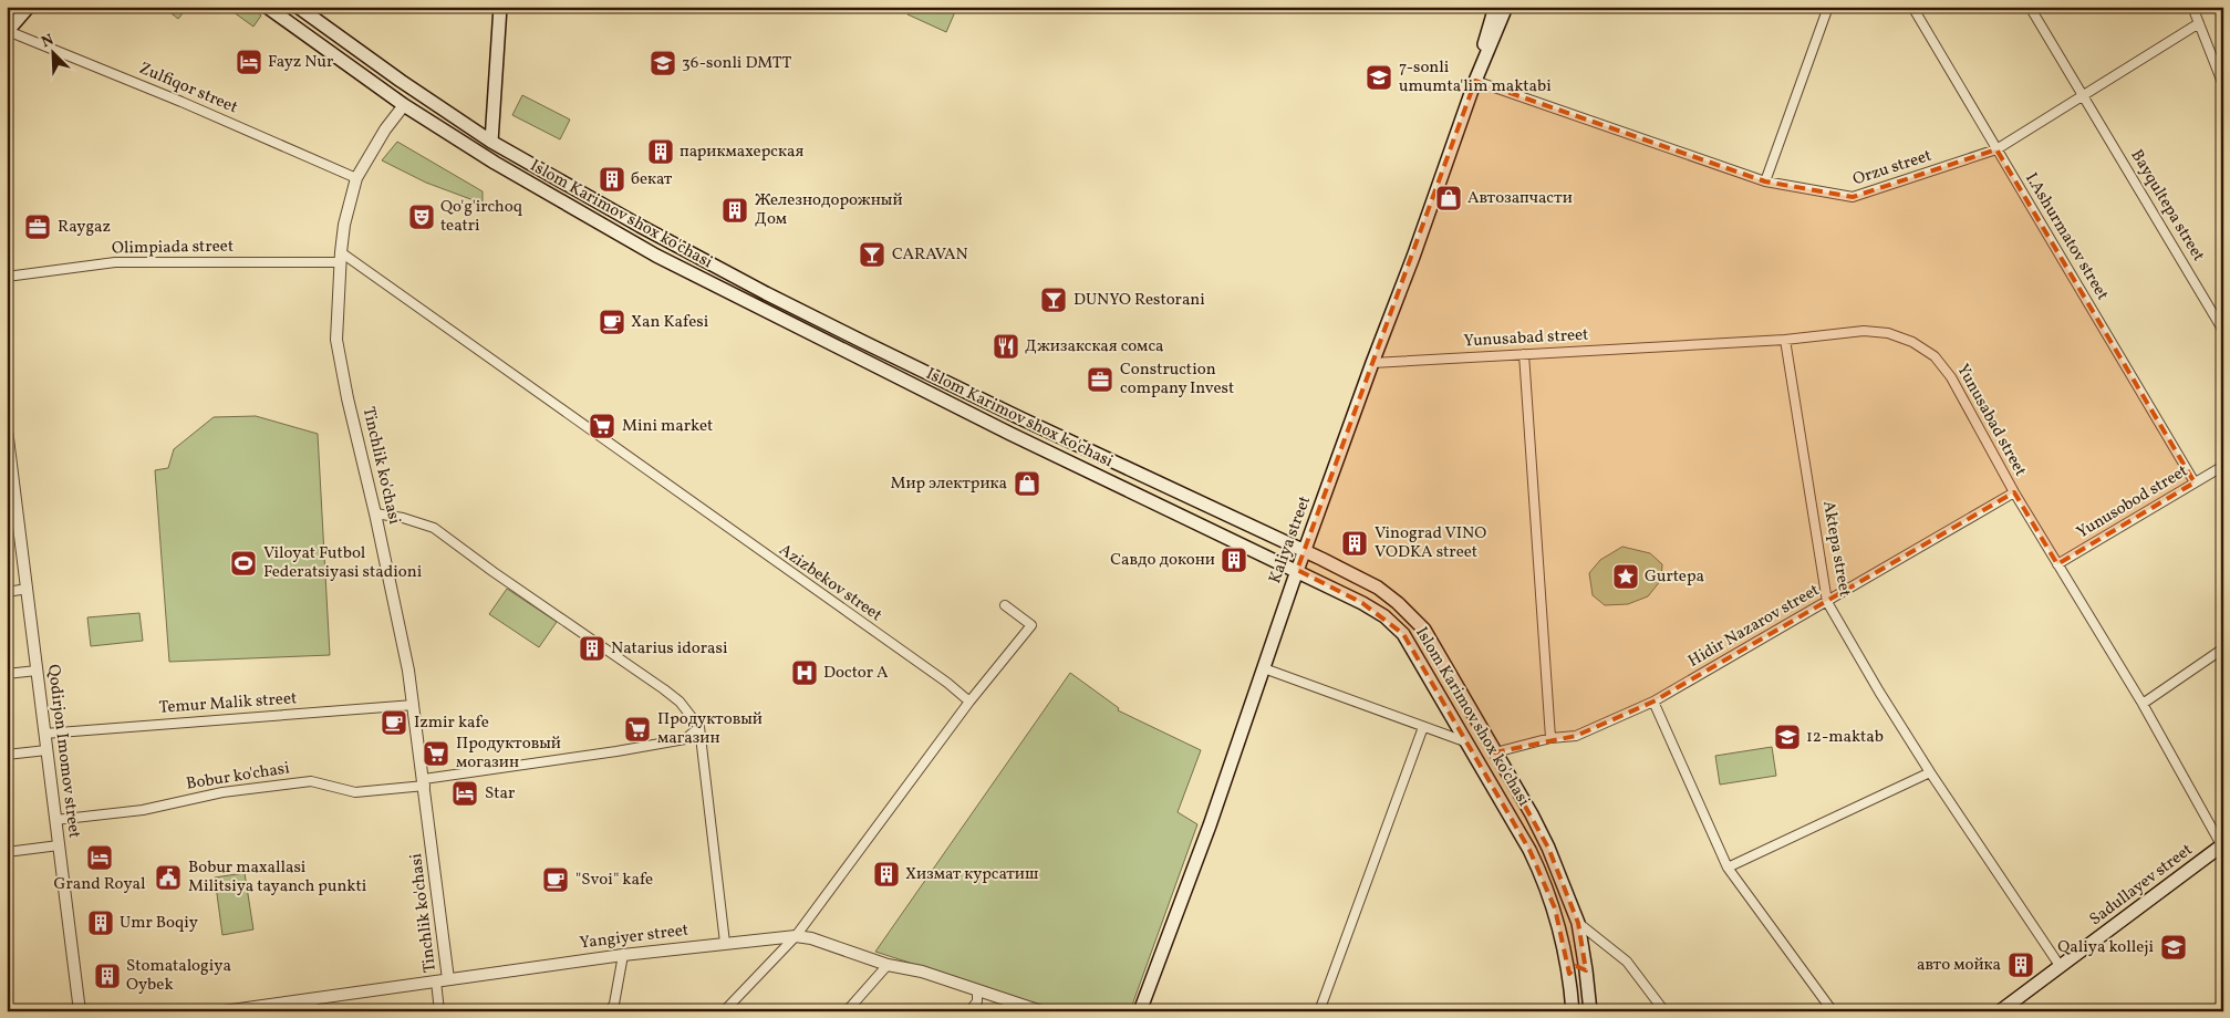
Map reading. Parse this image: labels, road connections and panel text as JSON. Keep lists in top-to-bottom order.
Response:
{
  "streets": {
    "main road": ["Islom Karimov shox ko'chasi", "Kaliya street", "Sadullayev street"],
    "street": [
      "Zulfiqor street",
      "Orzu street",
      "Bayqultepa street",
      "I.Ashurmatov street",
      "Olimpiada street",
      "Yunusabad street",
      "Tinchlik ko'chasi",
      "Yunusobod street",
      "Aktepa street",
      "Azizbekov street",
      "Hidir Nazarov street",
      "Temur Malik street",
      "Qodirjon Imomov street",
      "Bobur ko'chasi",
      "Yangiyer street"
    ]
  },
  "crossings": [
    ["Zulfiqor street", "Tinchlik ko'chasi"],
    ["Orzu street", "Bayqultepa street"],
    ["Orzu street", "I.Ashurmatov street"],
    ["Orzu street", "Kaliya street"],
    ["Islom Karimov shox ko'chasi", "Tinchlik ko'chasi"],
    ["Islom Karimov shox ko'chasi", "Kaliya street"],
    ["Islom Karimov shox ko'chasi", "Hidir Nazarov street"],
    ["I.Ashurmatov street", "Yunusobod street"],
    ["Olimpiada street", "Tinchlik ko'chasi"],
    ["Olimpiada street", "Azizbekov street"],
    ["Yunusabad street", "Yunusobod street"],
    ["Yunusabad street", "Kaliya street"],
    ["Yunusabad street", "Aktepa street"],
    ["Yunusabad street", "Hidir Nazarov street"],
    ["Yunusabad street", "Sadullayev street"],
    ["Tinchlik ko'chasi", "Azizbekov street"],
    ["Tinchlik ko'chasi", "Temur Malik street"],
    ["Tinchlik ko'chasi", "Bobur ko'chasi"],
    ["Tinchlik ko'chasi", "Yangiyer street"],
    ["Aktepa street", "Hidir Nazarov street"],
    ["Aktepa street", "Sadullayev street"],
    ["Temur Malik street", "Qodirjon Imomov street"],
    ["Qodirjon Imomov street", "Bobur ko'chasi"]
  ],
  "places": {
    "hotel": ["Fayz Nur", "Star", "Grand Royal"],
    "school or university": [
      "36-sonli DMTT",
      "7-sonli umumta'lim maktabi",
      "12-maktab",
      "Qaliya kolleji"
    ],
    "building": [
      "парикмахерская",
      "бекат",
      "Железнодорожный Дом",
      "Vinograd VINO VODKA street",
      "Савдо докони",
      "Natarius idorasi",
      "Хизмат курсатиш",
      "Umr Boqiy",
      "авто мойка",
      "Stomatalogiya Oybek"
    ],
    "shop": ["Автозапчасти", "Мир электрика"],
    "theatre": ["Qo'g'irchoq teatri"],
    "office": ["Raygaz", "Construction company Invest"],
    "bar": ["CARAVAN", "DUNYO Restorani"],
    "cafe": ["Xan Kafesi", "Izmir kafe", "\"Svoi\" kafe"],
    "restaurant": ["Джизакская сомса"],
    "supermarket": ["Mini market", "Продуктовый магазин", "Продуктовый могазин"],
    "sports": ["Viloyat Futbol Federatsiyasi stadioni"],
    "place": ["Gurtepa"],
    "hospital": ["Doctor A"],
    "public building": ["Bobur maxallasi Militsiya tayanch punkti"]
  },
  "north": "top left"
}
